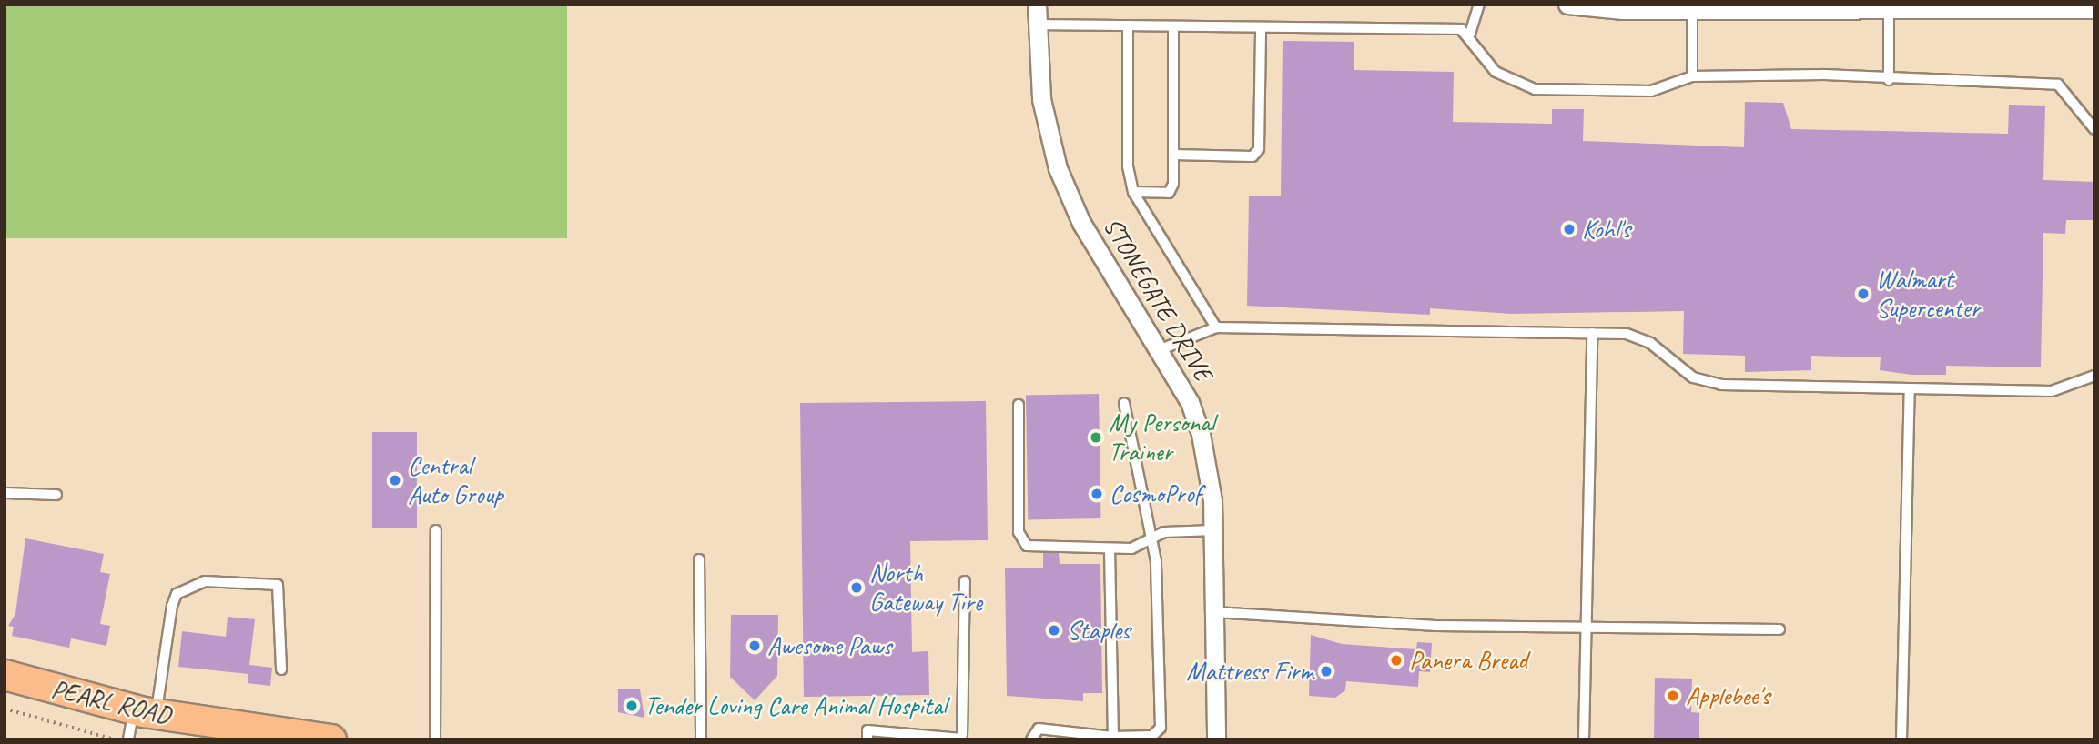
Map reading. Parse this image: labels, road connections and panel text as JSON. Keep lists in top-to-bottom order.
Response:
{
  "streets": {
    "main road": ["PEARL ROAD"],
    "street": ["STONEGATE DRIVE"]
  },
  "places": [
    "Kohl's",
    "Walmart Supercenter",
    "My Personal Trainer",
    "Central Auto Group",
    "CosmoProf",
    "North Gateway Tire",
    "Staples",
    "Awesome Paws",
    "Panera Bread",
    "Mattress Firm",
    "Applebee's",
    "Tender Loving Care Animal Hospital"
  ]
}
